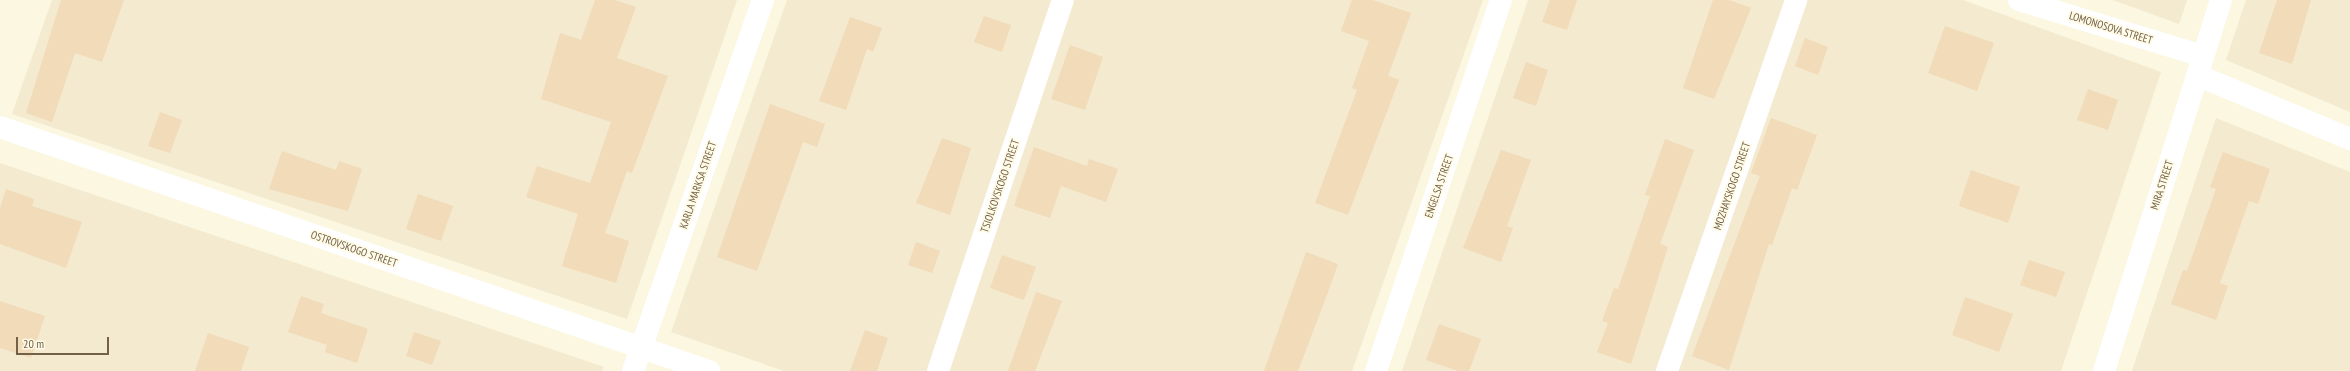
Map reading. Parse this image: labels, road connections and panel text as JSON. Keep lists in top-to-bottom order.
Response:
{
  "streets": {
    "street": [
      "LOMONOSOVA STREET",
      "KARLA MARKSA STREET",
      "MIRA STREET",
      "TSIOLKOVSKOGO STREET",
      "ENGELSA STREET",
      "MOZHAYSKOGO STREET",
      "OSTROVSKOGO STREET"
    ]
  },
  "crossings": [
    ["LOMONOSOVA STREET", "MIRA STREET"],
    ["KARLA MARKSA STREET", "OSTROVSKOGO STREET"]
  ],
  "scale_bar": "20 m"
}
